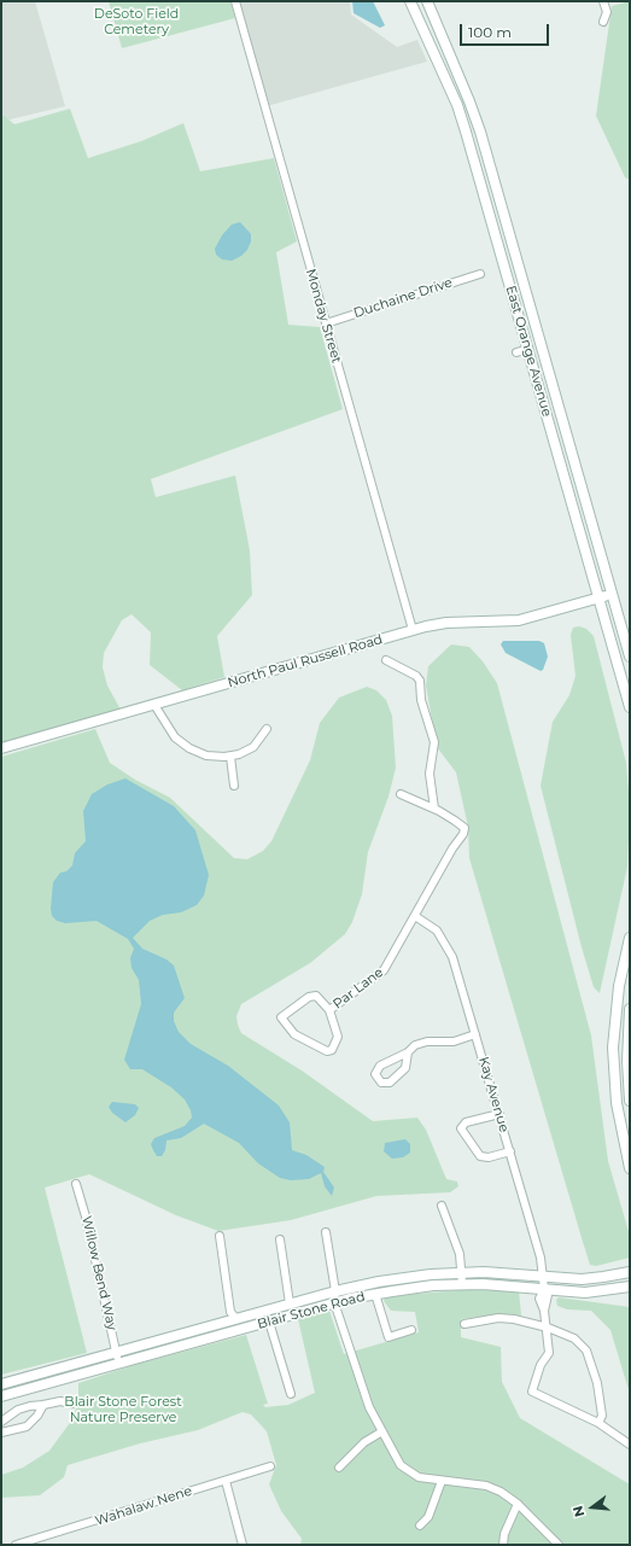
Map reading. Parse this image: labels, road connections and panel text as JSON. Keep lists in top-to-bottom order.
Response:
{
  "streets": {
    "street": [
      "Duchaine Drive",
      "Monday Street",
      "East Orange Avenue",
      "North Paul Russell Road",
      "Par Lane",
      "Kay Avenue",
      "Willow Bend Way",
      "Blair Stone Road",
      "Wahalaw Nene"
    ]
  },
  "crossings": [
    ["Duchaine Drive", "Monday Street"],
    ["Monday Street", "North Paul Russell Road"],
    ["East Orange Avenue", "North Paul Russell Road"],
    ["Par Lane", "Kay Avenue"],
    ["Kay Avenue", "Blair Stone Road"],
    ["Willow Bend Way", "Blair Stone Road"]
  ],
  "parks": ["DeSoto Field Cemetery", "Blair Stone Forest Nature Preserve"],
  "scale_bar": "100 m",
  "north": "left"
}
